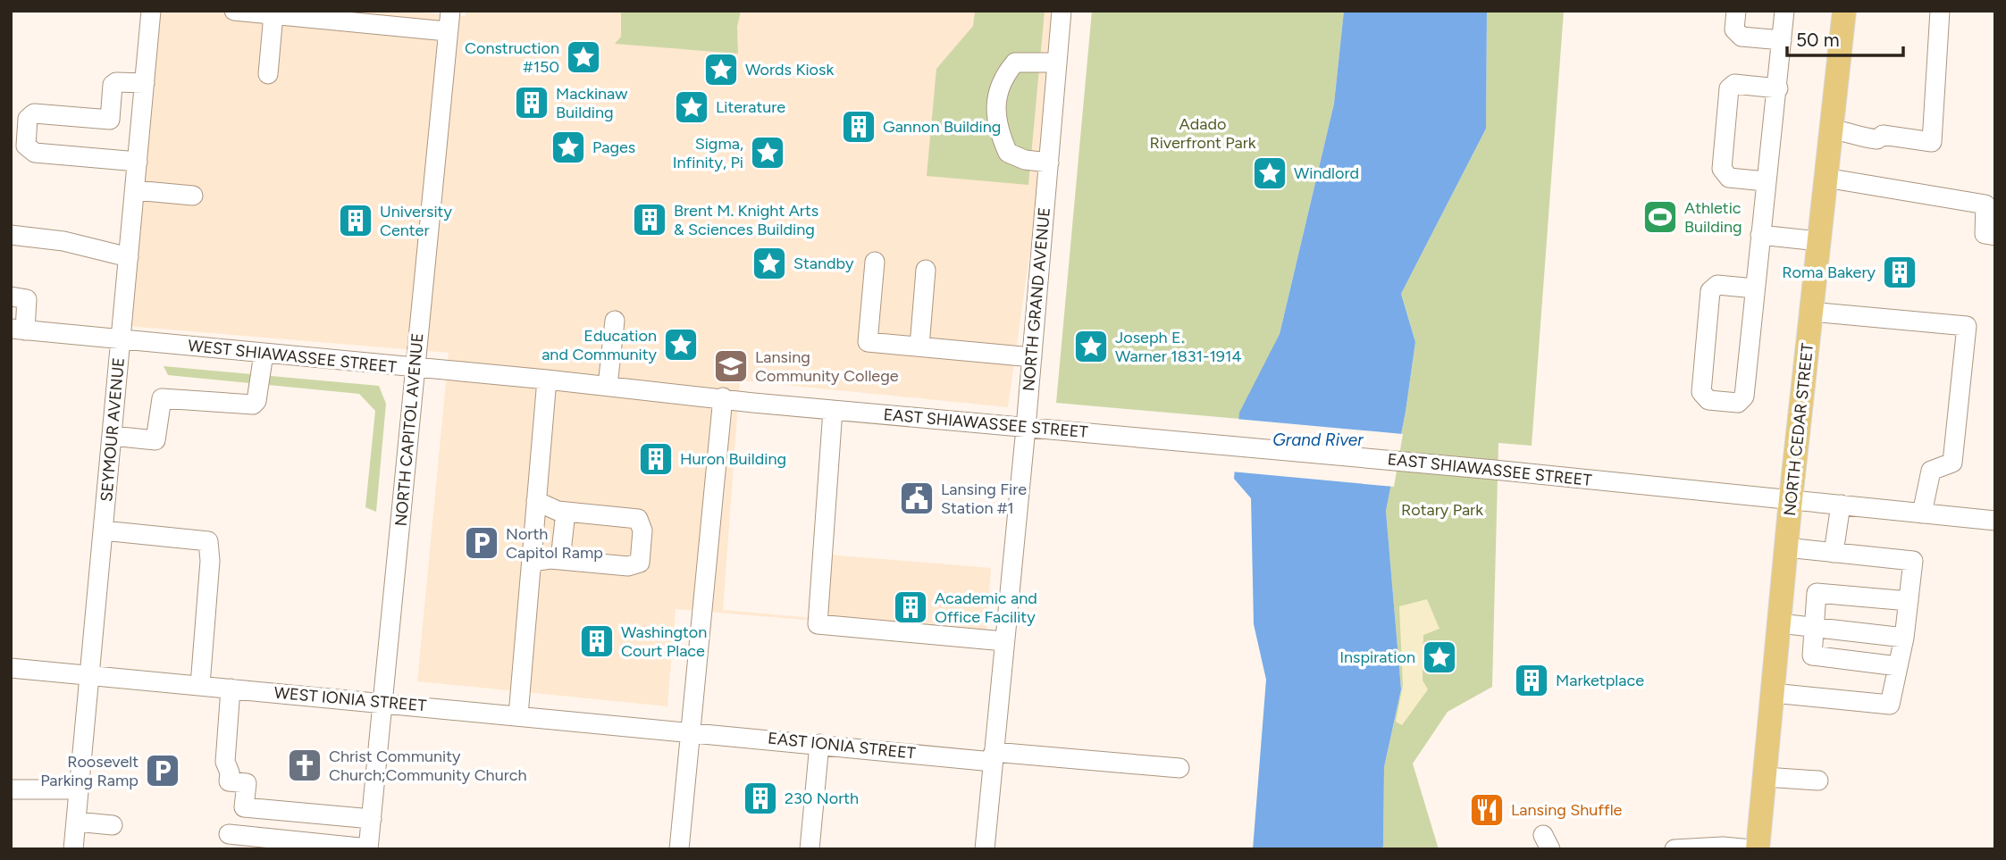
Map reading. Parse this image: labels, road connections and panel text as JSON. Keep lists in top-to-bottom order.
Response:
{
  "streets": {
    "main road": ["NORTH CEDAR STREET"],
    "street": [
      "NORTH GRAND AVENUE",
      "WEST SHIAWASSEE STREET",
      "EAST SHIAWASSEE STREET",
      "SEYMOUR AVENUE",
      "NORTH CAPITOL AVENUE",
      "WEST IONIA STREET",
      "EAST IONIA STREET"
    ]
  },
  "crossings": [
    ["NORTH GRAND AVENUE", "EAST SHIAWASSEE STREET"],
    ["NORTH GRAND AVENUE", "EAST IONIA STREET"],
    ["WEST SHIAWASSEE STREET", "EAST SHIAWASSEE STREET"],
    ["WEST SHIAWASSEE STREET", "SEYMOUR AVENUE"],
    ["WEST SHIAWASSEE STREET", "NORTH CAPITOL AVENUE"],
    ["EAST SHIAWASSEE STREET", "NORTH CEDAR STREET"],
    ["SEYMOUR AVENUE", "WEST IONIA STREET"],
    ["NORTH CAPITOL AVENUE", "WEST IONIA STREET"],
    ["WEST IONIA STREET", "EAST IONIA STREET"]
  ],
  "water": ["Grand River"],
  "parks": ["Adado Riverfront Park", "Rotary Park"],
  "places": {
    "place": [
      "Construction #150",
      "Words Kiosk",
      "Literature",
      "Pages",
      "Sigma, Infinity, Pi",
      "Windlord",
      "Standby",
      "Education and Community",
      "Joseph E. Warner 1831-1914",
      "Inspiration"
    ],
    "building": [
      "Mackinaw Building",
      "Gannon Building",
      "Brent M. Knight Arts & Sciences Building",
      "University Center",
      "Roma Bakery",
      "Huron Building",
      "Academic and Office Facility",
      "Washington Court Place",
      "Marketplace",
      "230 North"
    ],
    "sports": ["Athletic Building"],
    "school or university": ["Lansing Community College"],
    "public building": ["Lansing Fire Station #1"],
    "parking": ["North Capitol Ramp", "Roosevelt Parking Ramp"],
    "church": ["Christ Community Church;Community Church"],
    "restaurant": ["Lansing Shuffle"]
  },
  "scale_bar": "50 m"
}
